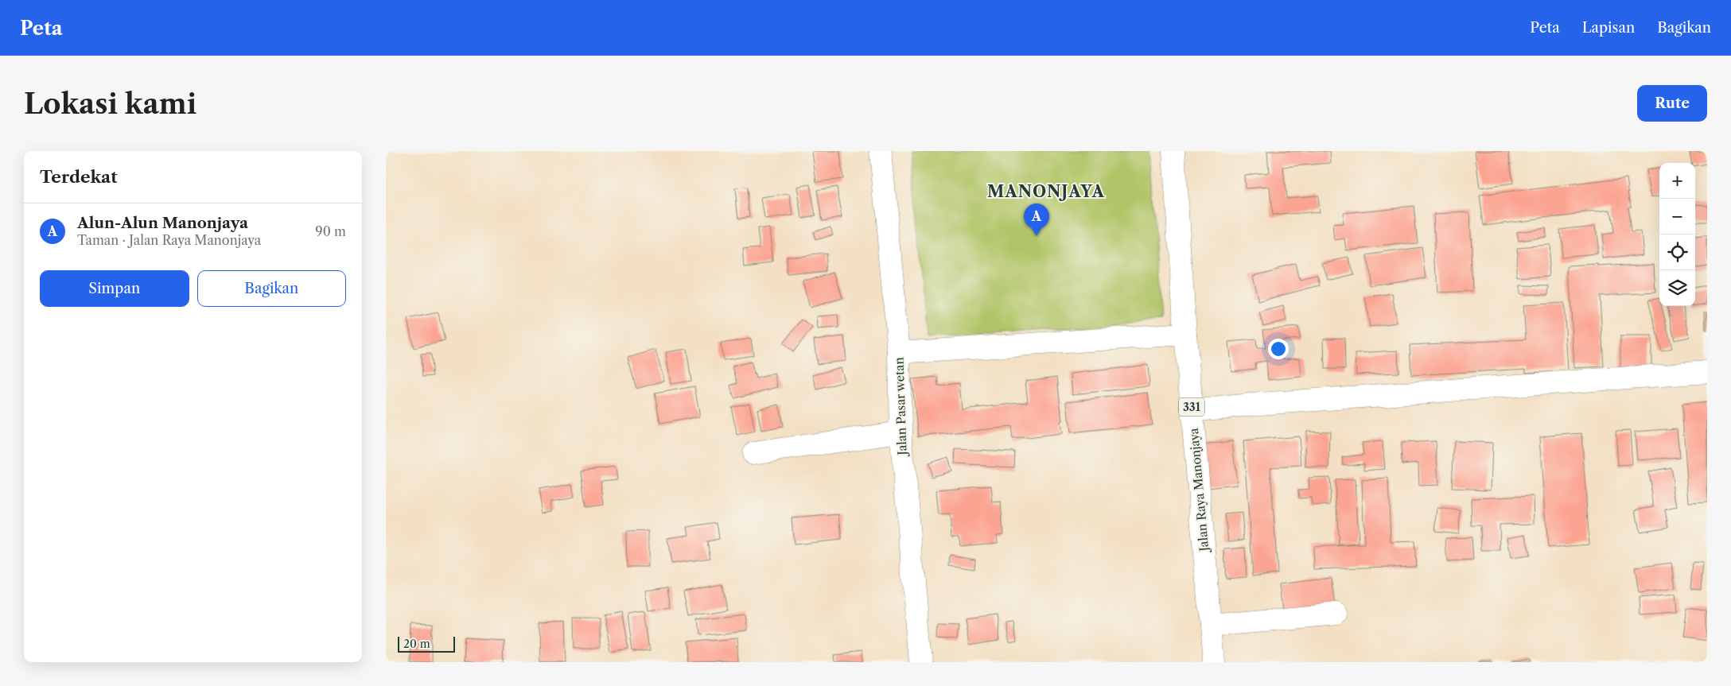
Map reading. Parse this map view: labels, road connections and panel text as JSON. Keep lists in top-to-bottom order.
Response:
{
  "streets": {
    "street": ["Jalan Pasar wetan", "331", "Jalan Raya Manonjaya"]
  },
  "districts": ["MANONJAYA"],
  "scale_bar": "20 m",
  "page": {
    "header": "Peta",
    "nav": ["Peta", "Lapisan", "Bagikan"],
    "buttons": [
      "Rute",
      ["Simpan", "Bagikan"]
    ],
    "title": "Lokasi kami",
    "heading": "Terdekat",
    "map_buttons": ["+", "−"],
    "list": [
      {
        "mark": "A",
        "name": "Alun-Alun Manonjaya",
        "note": "Taman · Jalan Raya Manonjaya",
        "value": "90 m"
      }
    ],
    "pins": "A",
    "scale": "20 m"
  }
}
